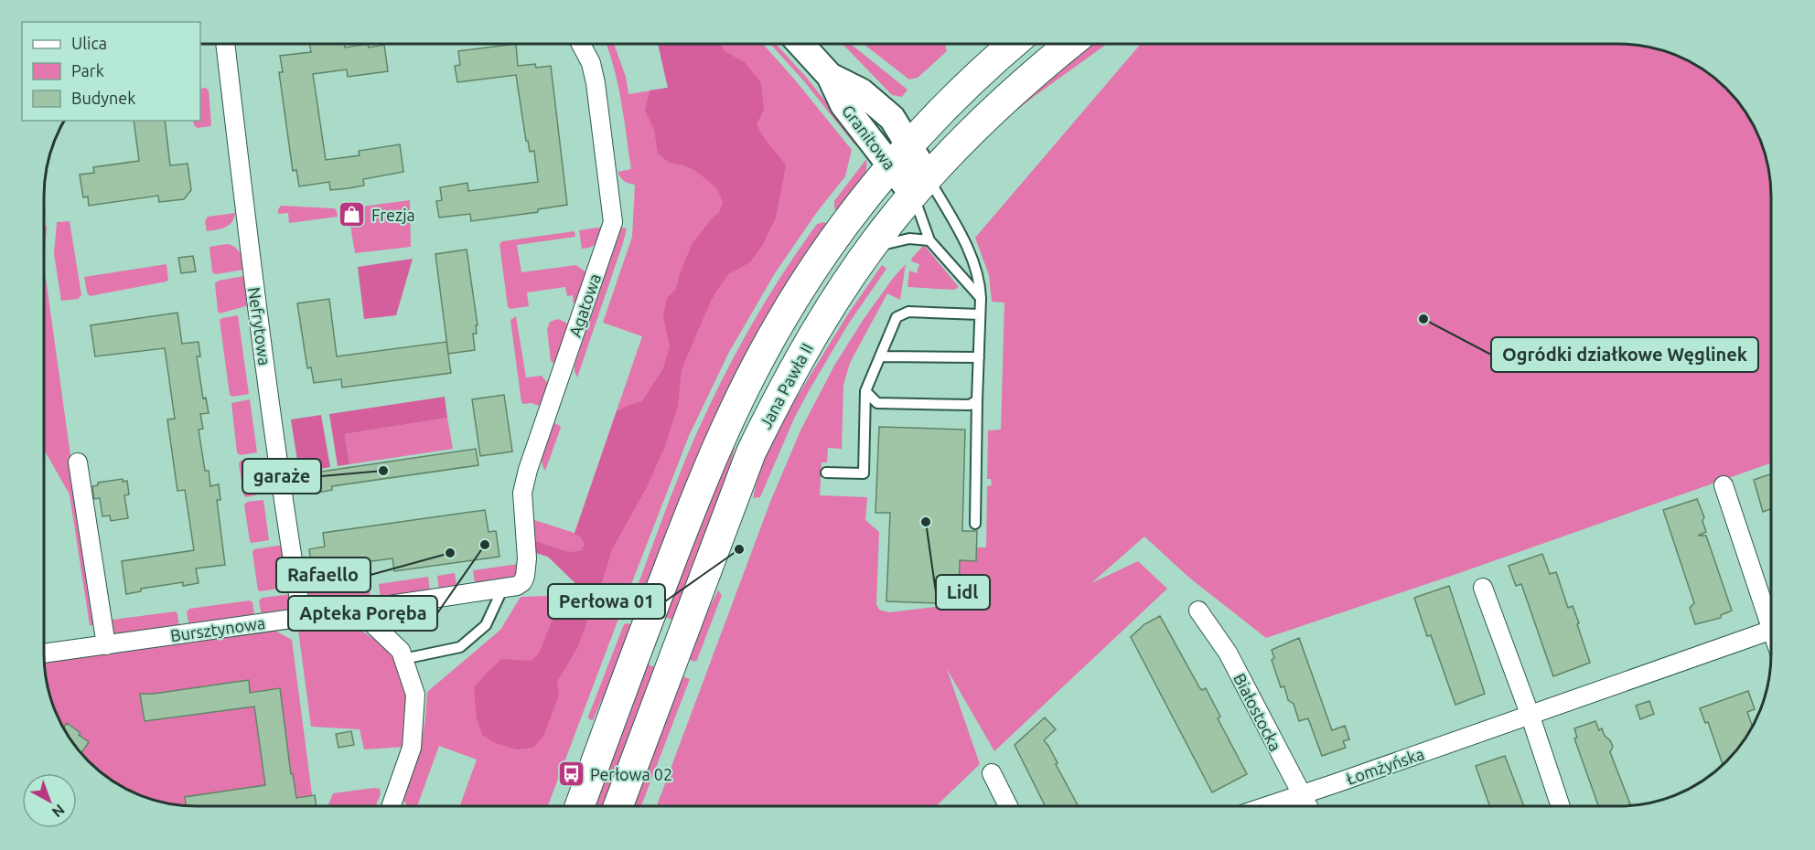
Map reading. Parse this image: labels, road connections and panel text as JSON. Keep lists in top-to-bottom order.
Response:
{
  "streets": {
    "main road": ["Jana Pawła II"],
    "street": [
      "Granitowa",
      "Agatowa",
      "Nefrytowa",
      "Bursztynowa",
      "Białostocka",
      "Łomżyńska"
    ]
  },
  "crossings": [
    ["Granitowa", "Jana Pawła II"],
    ["Agatowa", "Bursztynowa"],
    ["Nefrytowa", "Bursztynowa"],
    ["Białostocka", "Łomżyńska"]
  ],
  "places": {
    "shop": ["Frezja"],
    "other": [
      "Ogródki działkowe Węglinek",
      "garaże",
      "Lidl",
      "Apteka Poręba",
      "Perłowa 01",
      "Rafaello"
    ],
    "bus stop": ["Perłowa 02"]
  },
  "legend": ["Ulica", "Park", "Budynek"],
  "north": "bottom right"
}
